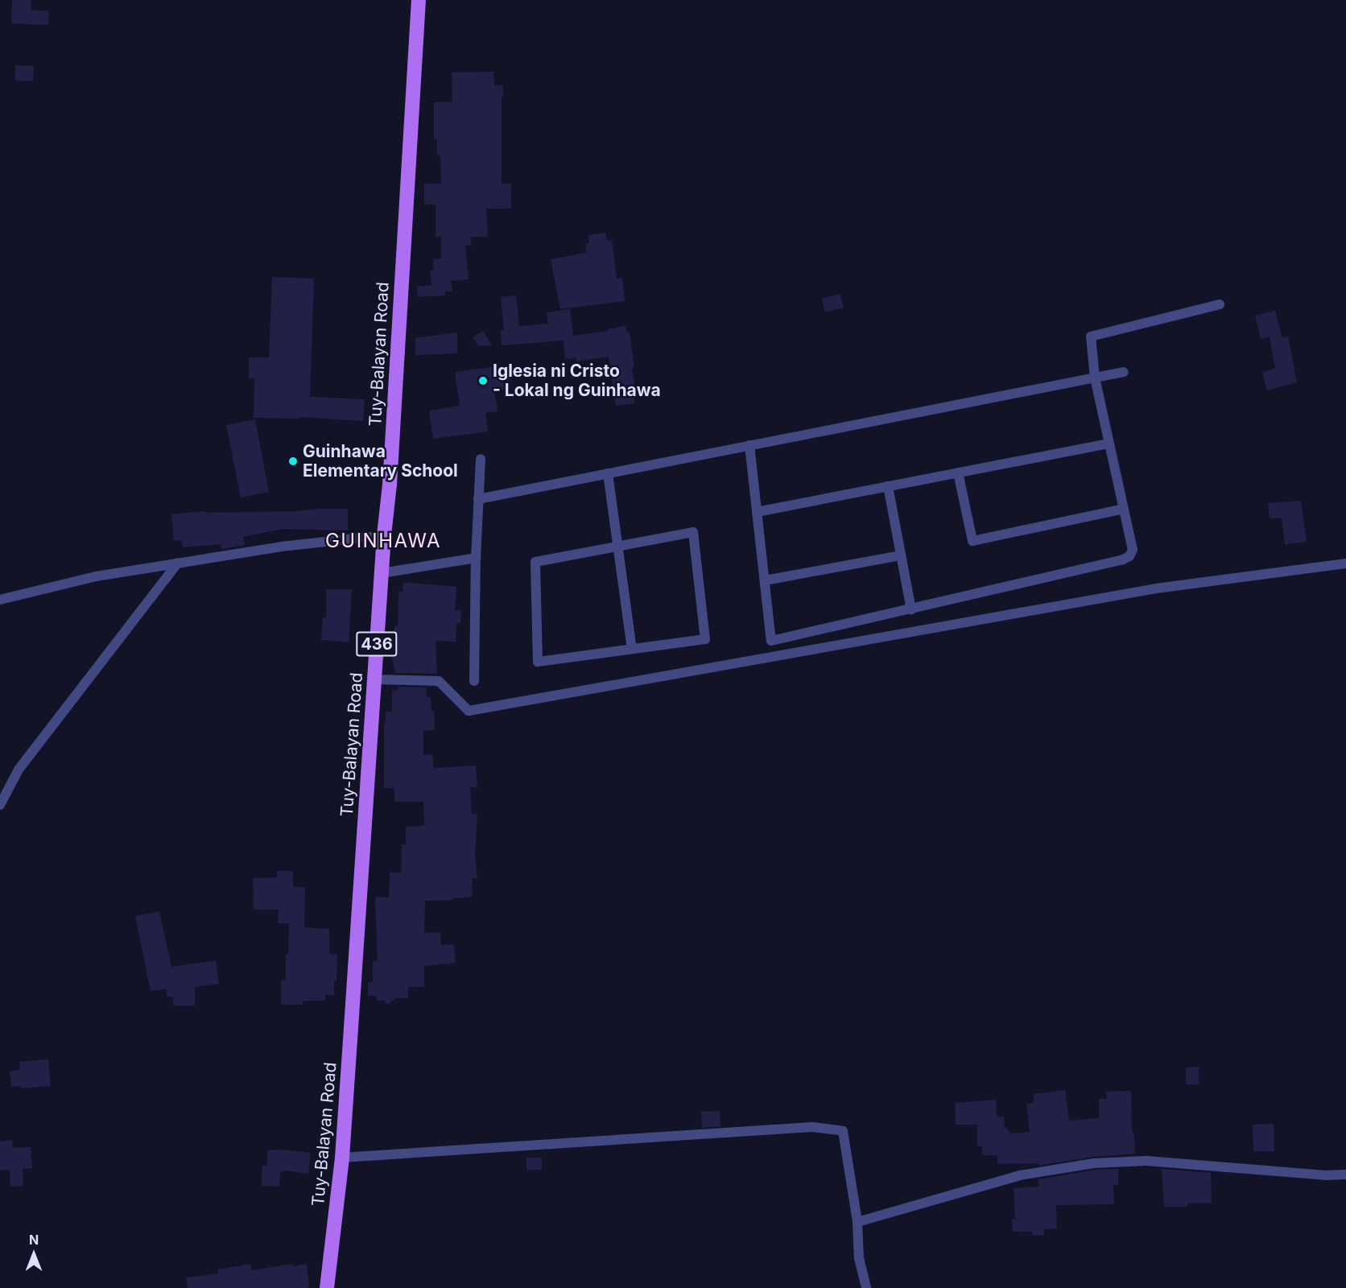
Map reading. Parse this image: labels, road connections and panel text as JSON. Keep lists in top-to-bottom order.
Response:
{
  "streets": {
    "main road": ["Tuy-Balayan Road", "436"]
  },
  "districts": ["GUINHAWA"],
  "places": ["Iglesia ni Cristo - Lokal ng Guinhawa", "Guinhawa Elementary School"],
  "north": "top"
}
